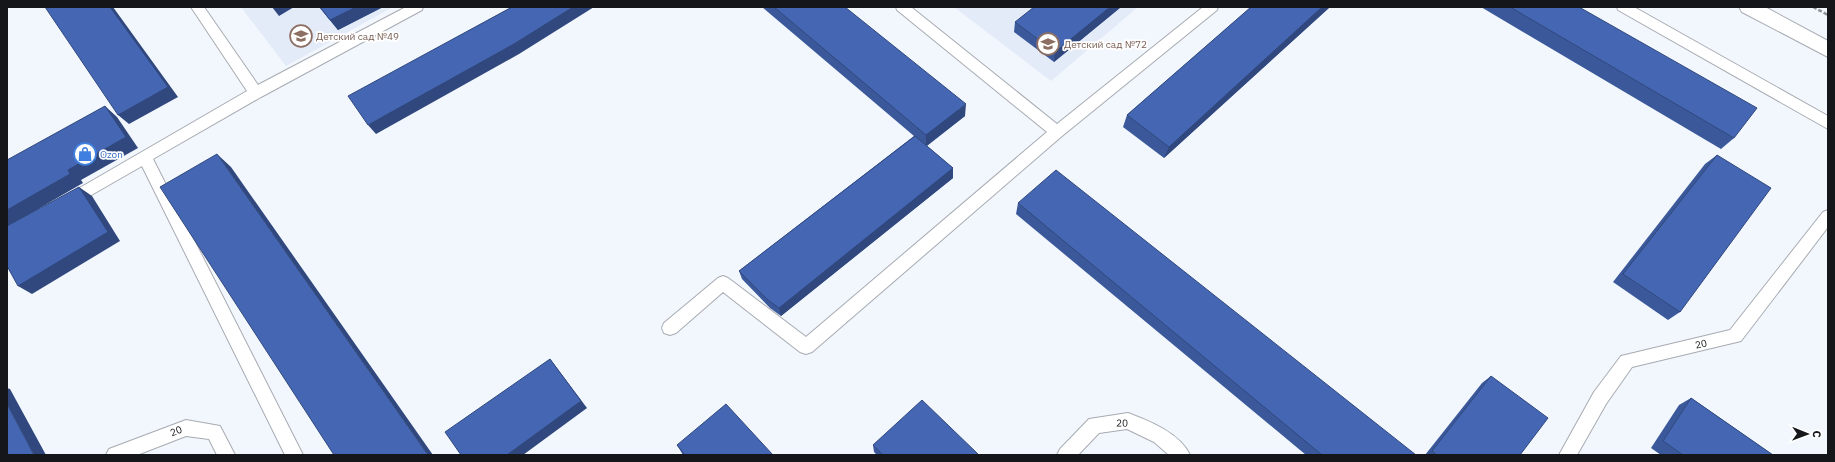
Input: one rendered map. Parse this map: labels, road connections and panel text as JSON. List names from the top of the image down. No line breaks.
{"streets":{"lane":["20"]},"places":{"school or university":["Детский сад №49","Детский сад №72"],"shop":["Ozon"]},"north":"right"}
